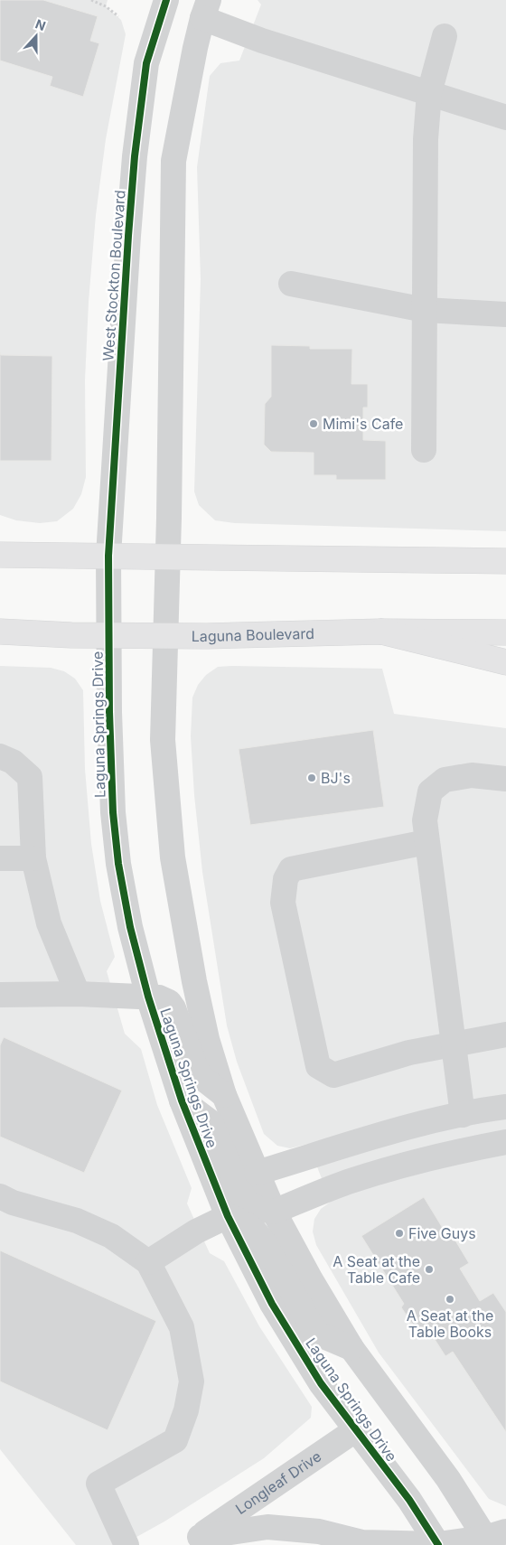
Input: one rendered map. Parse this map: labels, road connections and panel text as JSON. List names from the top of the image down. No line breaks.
{"streets":{"main road":["Laguna Boulevard"],"street":["West Stockton Boulevard","Laguna Springs Drive","Longleaf Drive"]},"crossings":[["West Stockton Boulevard","Laguna Springs Drive"],["Laguna Boulevard","Laguna Springs Drive"],["Laguna Springs Drive","Longleaf Drive"]],"places":["Mimi's Cafe","BJ's","Five Guys","A Seat at the Table Cafe","A Seat at the Table Books"],"north":"top"}
